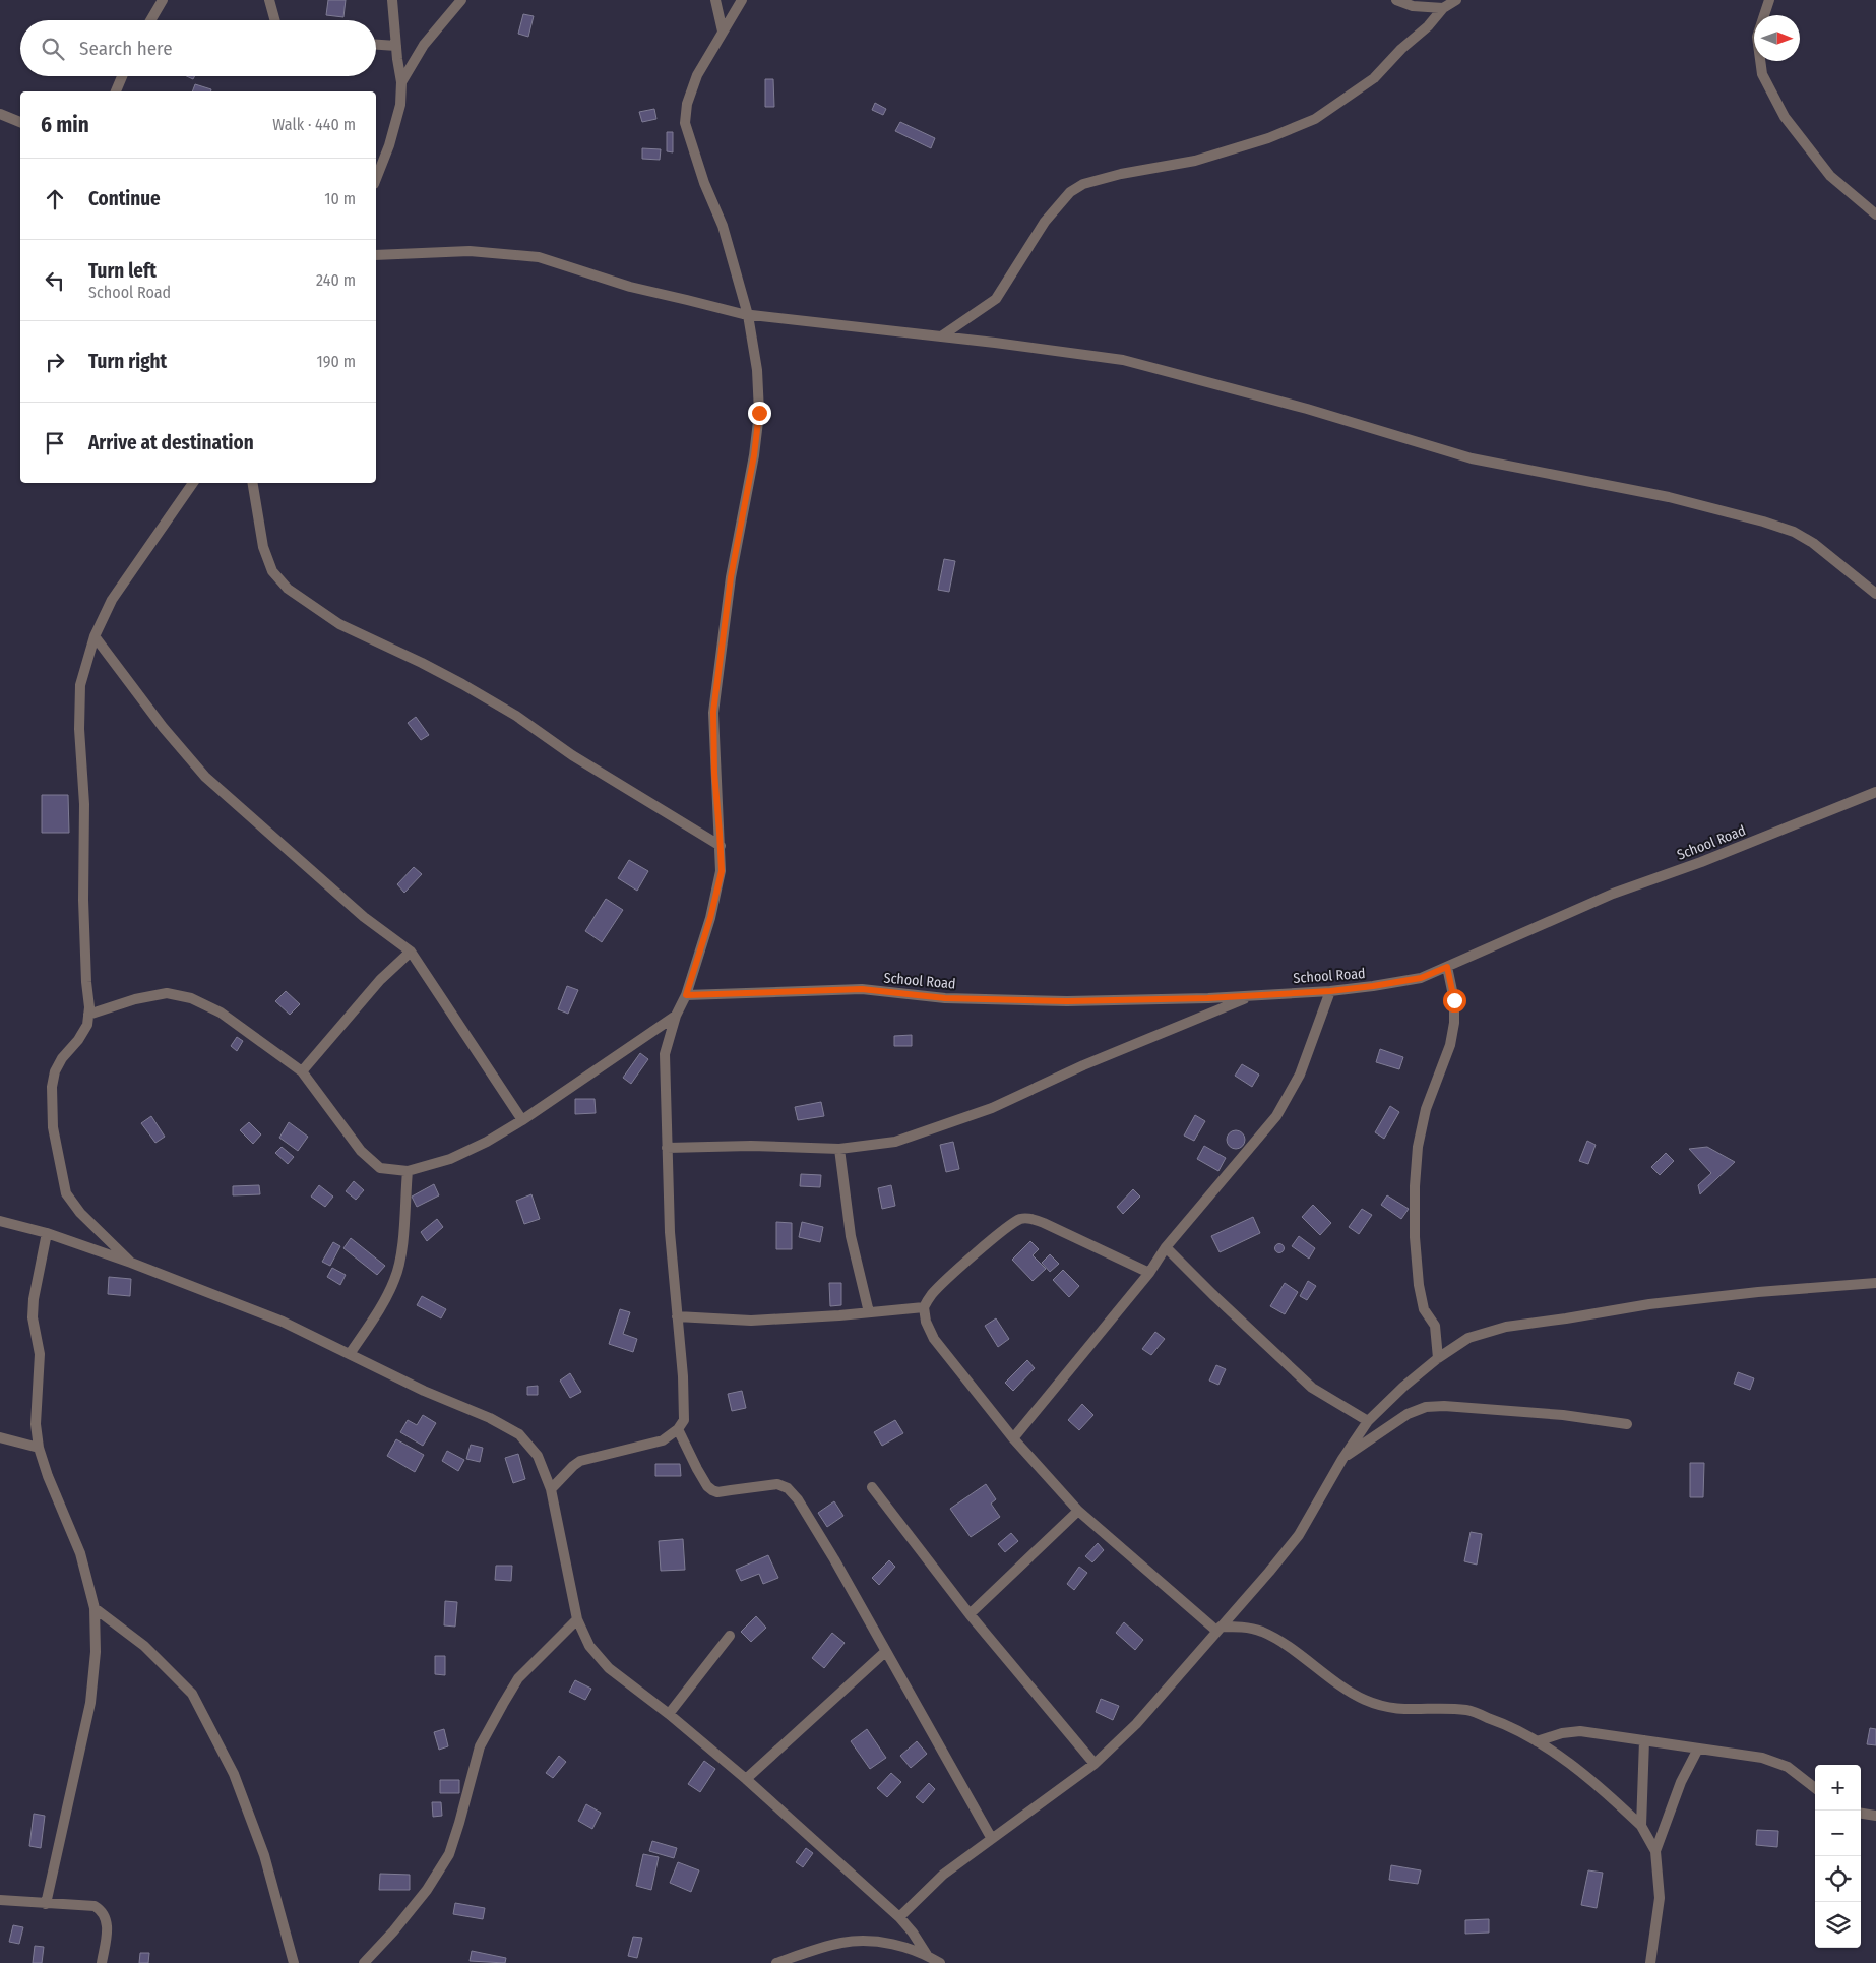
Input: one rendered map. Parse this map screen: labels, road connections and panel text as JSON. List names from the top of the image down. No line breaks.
{"streets":{"street":["School Road"]},"north":"right","page":{"search":"Search here","heading":["6 min","Walk · 440 m"],"list":[["Continue","10 m"],["Turn left","School Road","240 m"],["Turn right","190 m"],"Arrive at destination"],"map_buttons":["+","−"]}}
